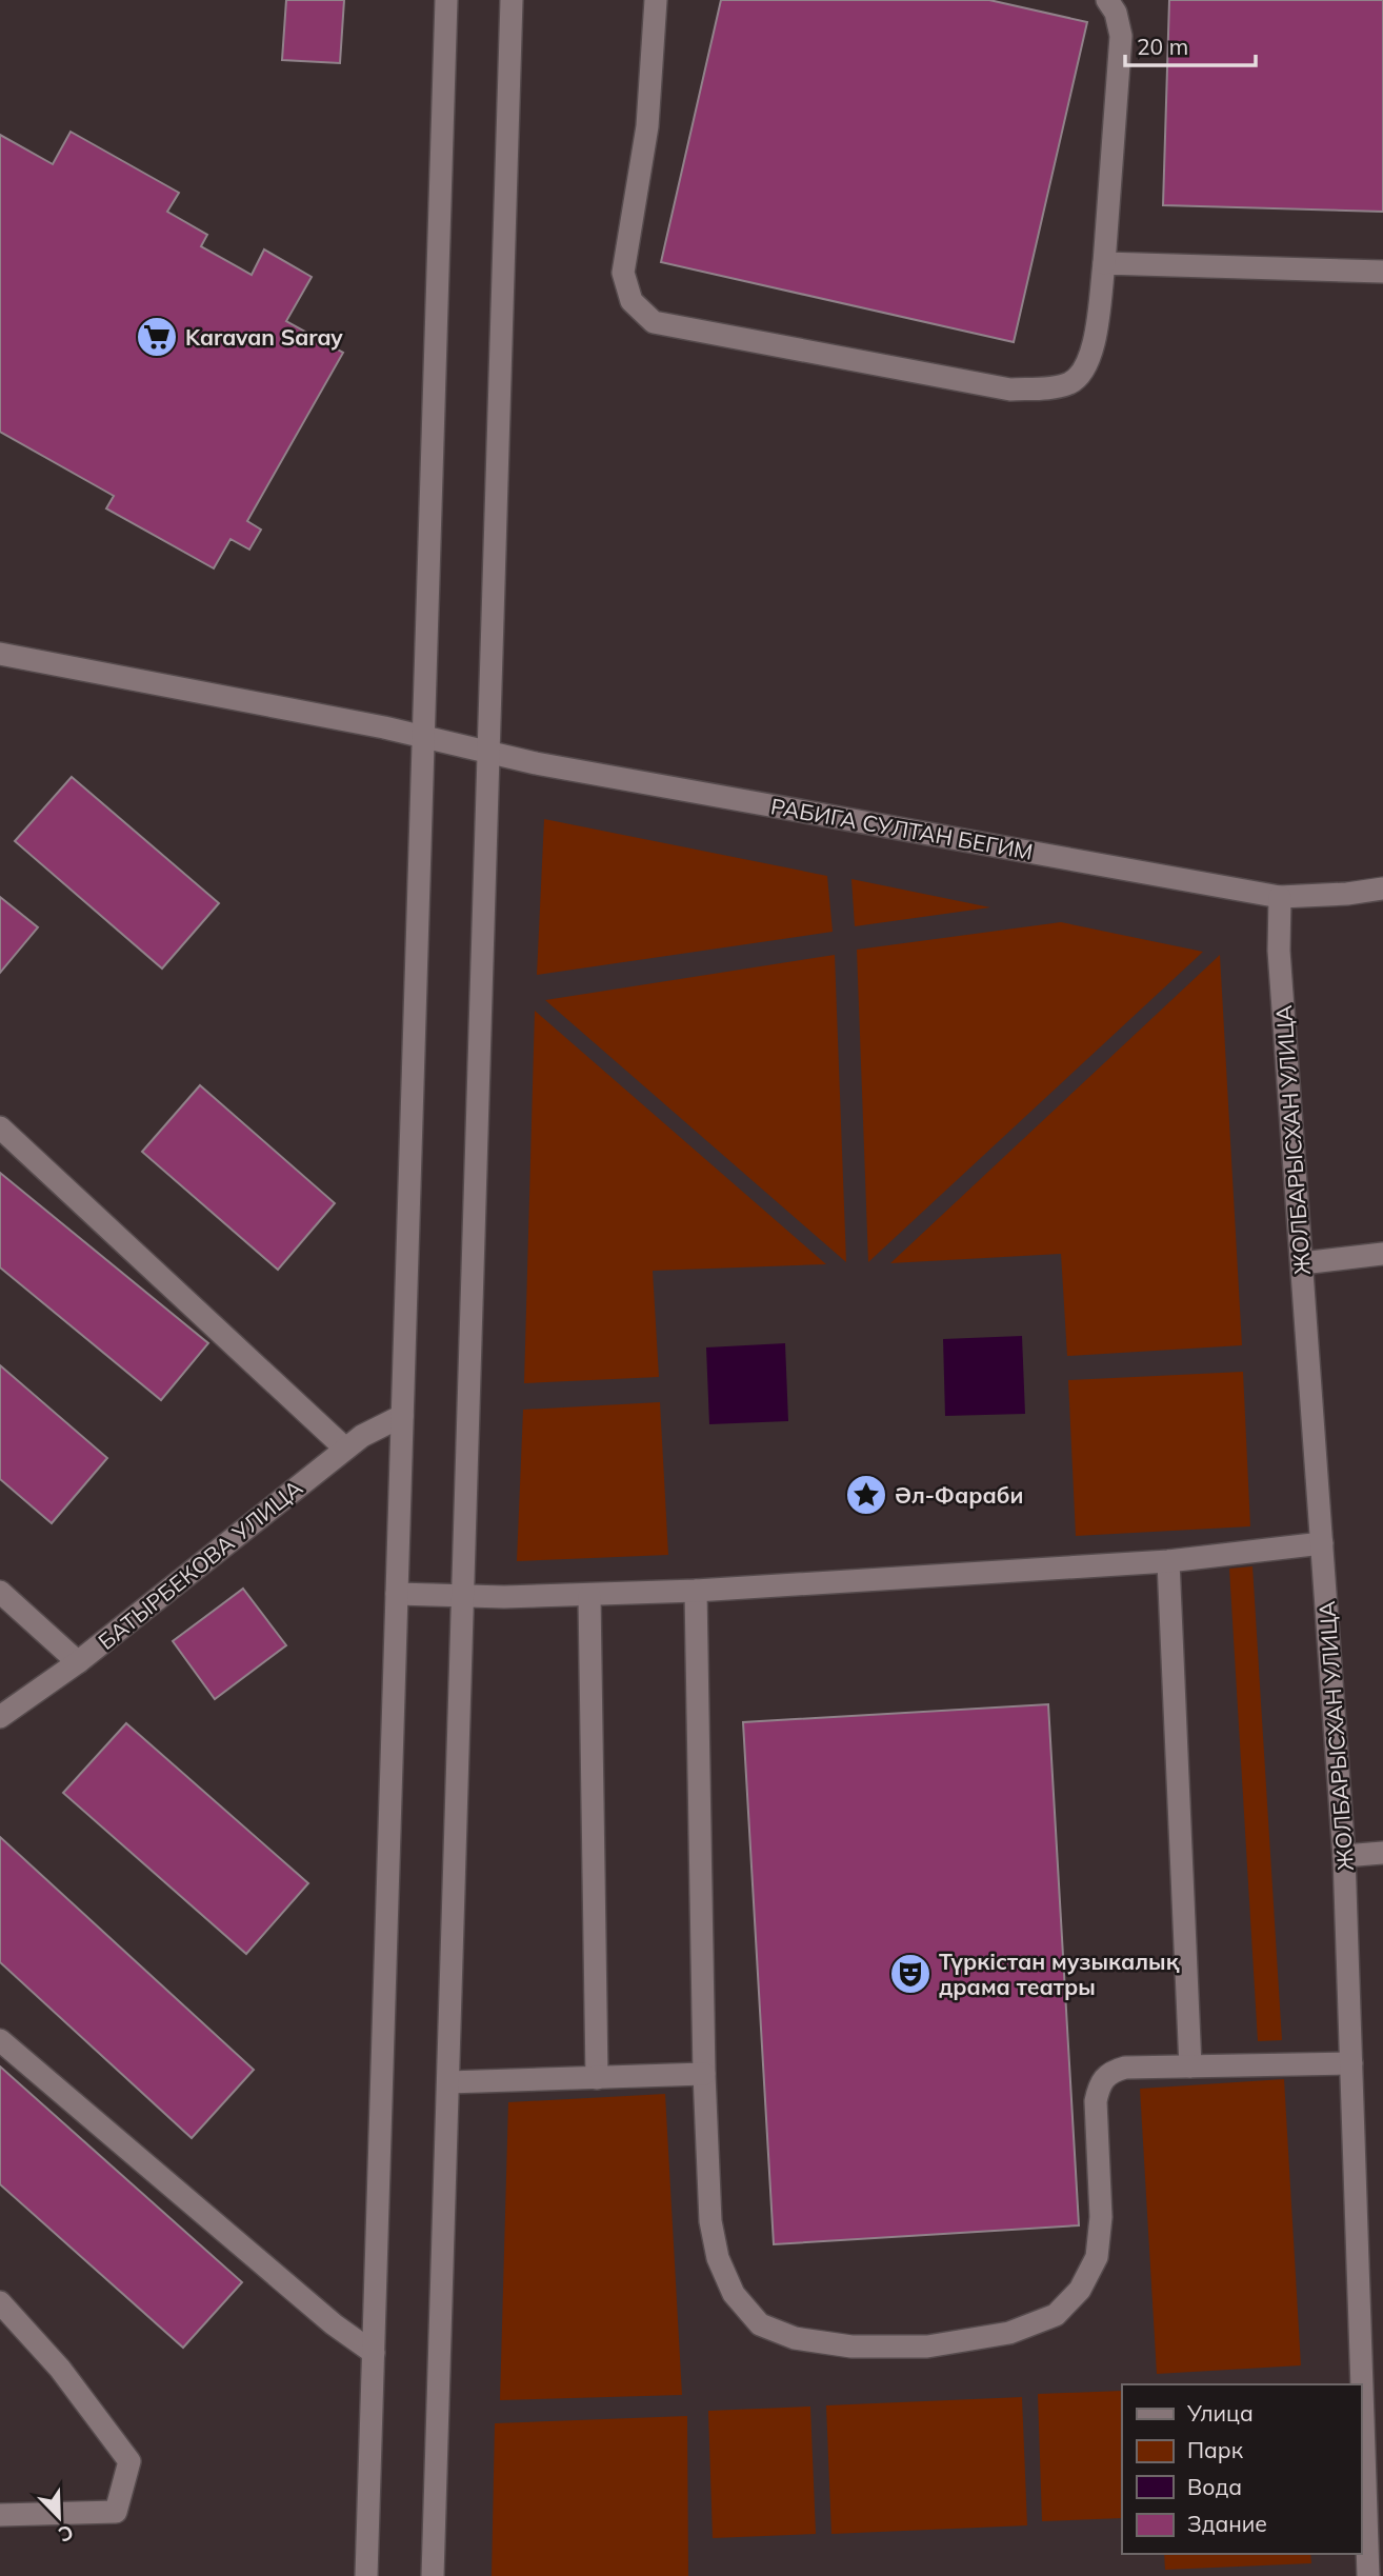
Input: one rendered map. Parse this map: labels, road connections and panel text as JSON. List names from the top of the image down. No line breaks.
{"streets":{"street":["РАБИГА СУЛТАН БЕГИМ","ЖОЛБАРЫСХАН УЛИЦА","БАТЫРБЕКОВА УЛИЦА"]},"crossings":[["РАБИГА СУЛТАН БЕГИМ","ЖОЛБАРЫСХАН УЛИЦА"]],"places":{"supermarket":["Karavan Saray"],"place":["Әл-Фараби"],"theatre":["Түркістан музыкалық драма театры"]},"legend":["Улица","Парк","Вода","Здание"],"scale_bar":"20 m","north":"bottom right"}
